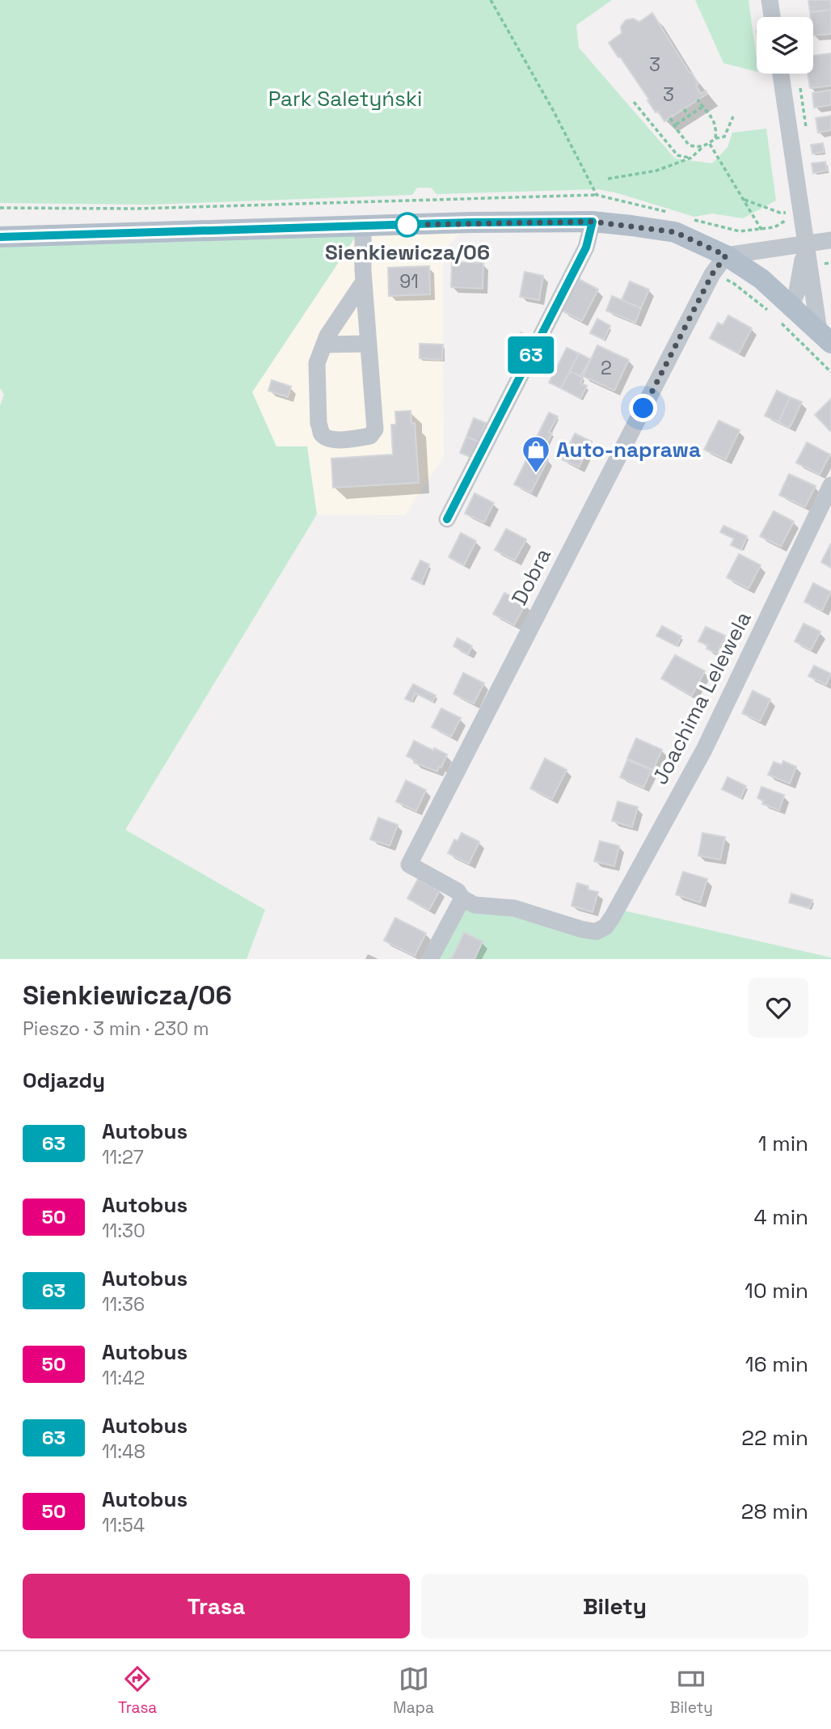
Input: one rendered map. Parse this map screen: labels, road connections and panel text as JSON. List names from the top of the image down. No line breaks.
{"streets":{"street":["Dobra","Joachima Lelewela"]},"crossings":[["Dobra","Joachima Lelewela"]],"parks":["Park Saletyński"],"places":{"other":["Sienkiewicza/06"],"shop":["Auto-naprawa"]},"lines":["bus line 63"],"house_numbers":["3","3","91","2"],"page":{"on_map":"63","heading":[["Sienkiewicza/06","Pieszo · 3 min · 230 m"],"Odjazdy"],"list":[{"mark":"63","name":"Autobus","note":"11:27","value":"1 min"},{"mark":"50","name":"Autobus","note":"11:30","value":"4 min"},{"mark":"63","name":"Autobus","note":"11:36","value":"10 min"},{"mark":"50","name":"Autobus","note":"11:42","value":"16 min"},{"mark":"63","name":"Autobus","note":"11:48","value":"22 min"},{"mark":"50","name":"Autobus","note":"11:54","value":"28 min"}],"buttons":["Trasa","Bilety"],"tabs":["Trasa","Mapa","Bilety"]}}
